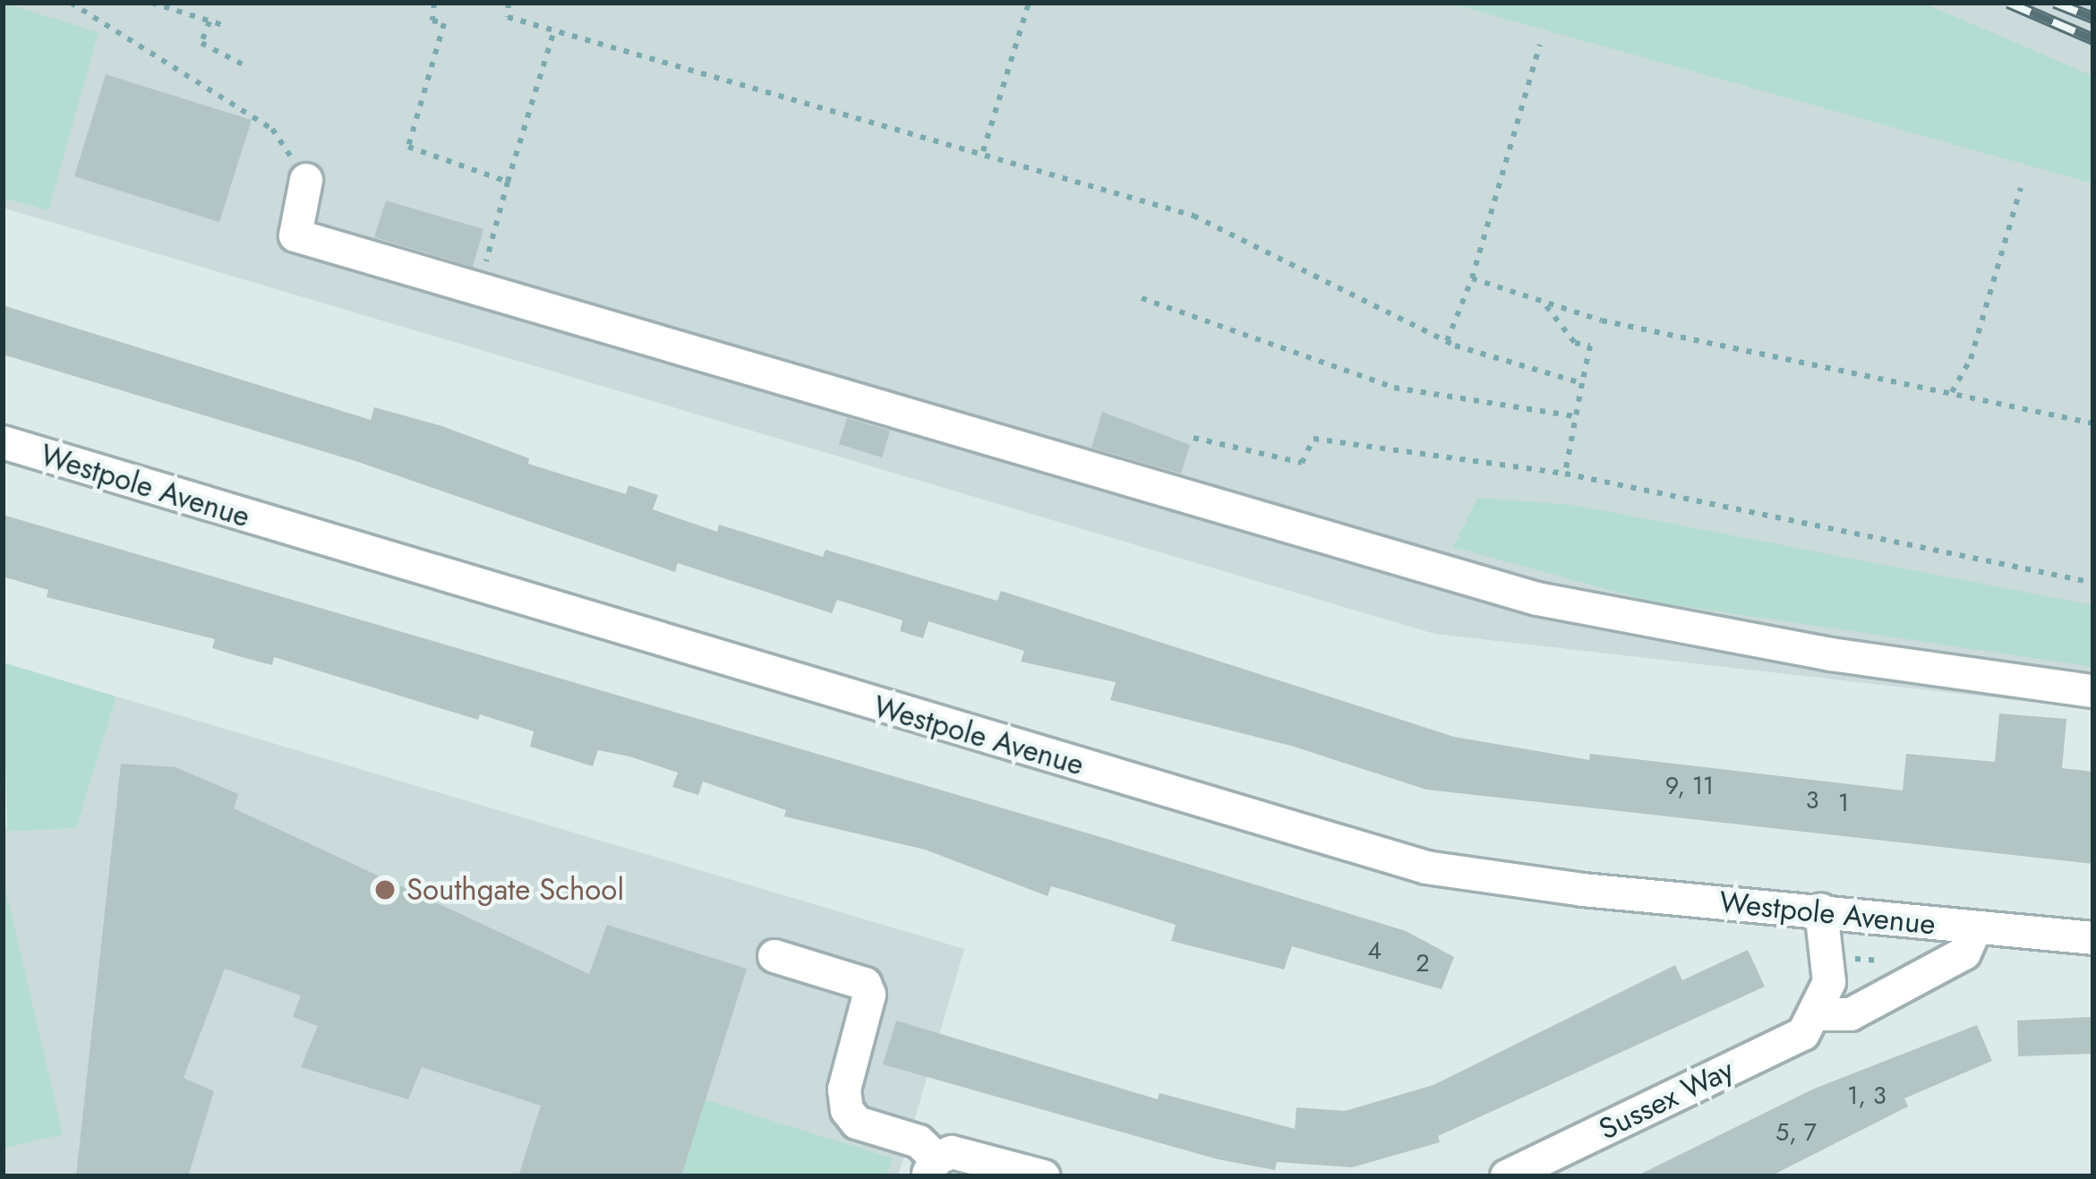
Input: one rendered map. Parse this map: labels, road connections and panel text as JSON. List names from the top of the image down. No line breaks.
{"streets":{"street":["Westpole Avenue","Sussex Way"]},"crossings":[["Westpole Avenue","Sussex Way"]],"places":["Southgate School"],"house_numbers":["9, 11","3","1","4","2","1, 3","5, 7"]}
